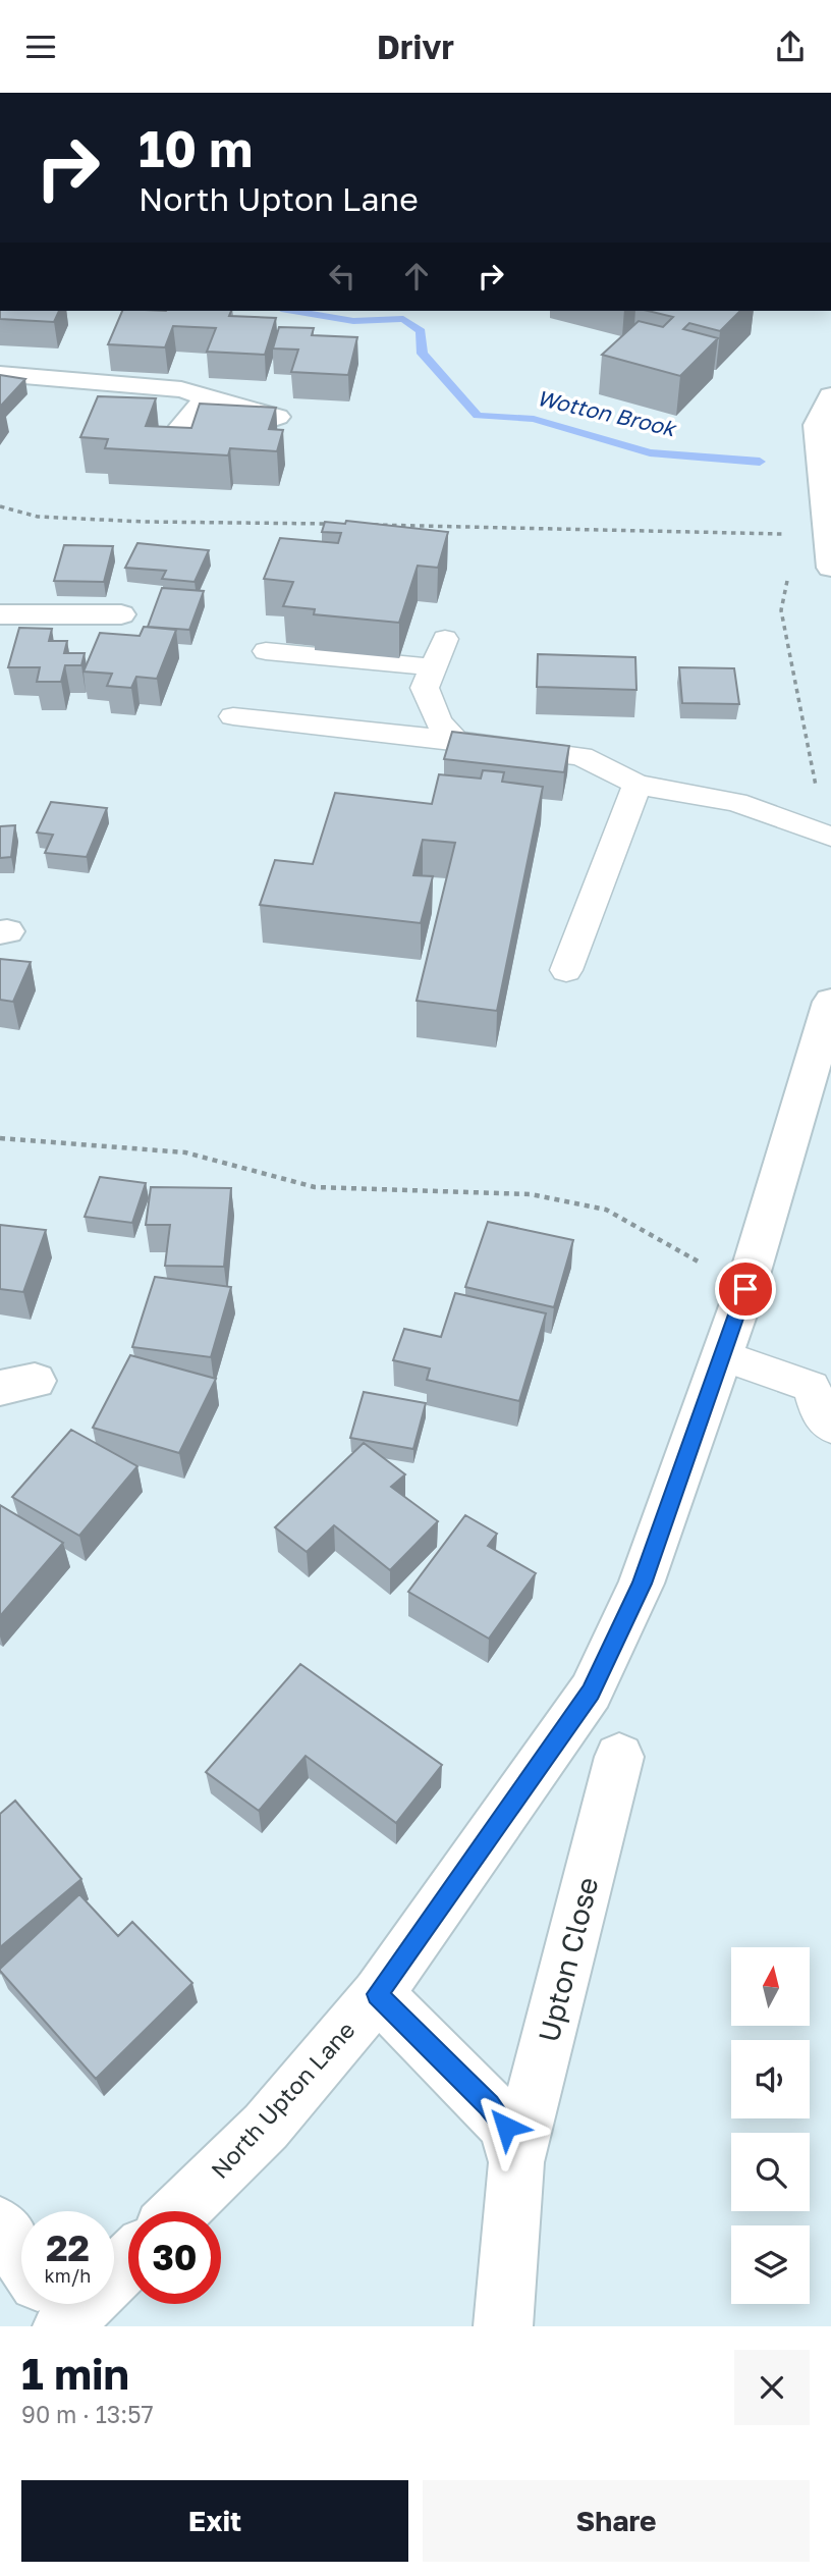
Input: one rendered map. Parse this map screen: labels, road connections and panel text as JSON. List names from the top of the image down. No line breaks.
{"streets":{"street":["Upton Close","North Upton Lane"]},"crossings":[["Upton Close","North Upton Lane"]],"water":["Wotton Brook"],"north":"top","page":{"header":"Drivr","turn":["10 m","North Upton Lane"],"speed":"22 km/h","limit":"30","heading":["1 min","90 m · 13:57"],"buttons":["Exit","Share"]}}
